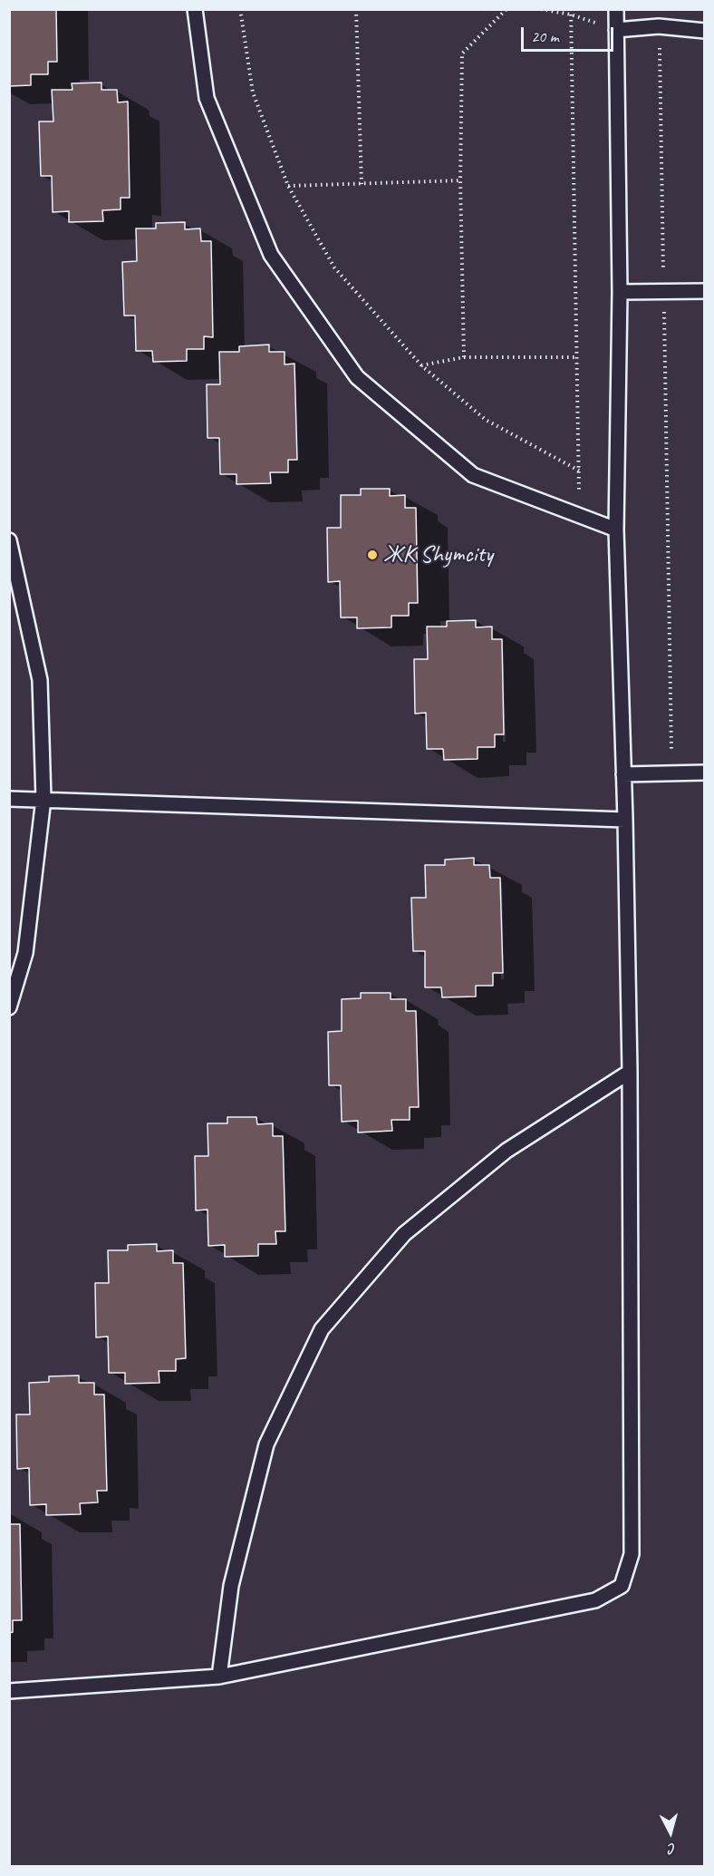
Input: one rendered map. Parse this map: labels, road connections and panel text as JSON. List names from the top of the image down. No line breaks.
{"places":["ЖК Shymcity"],"scale_bar":"20 m","north":"bottom"}
